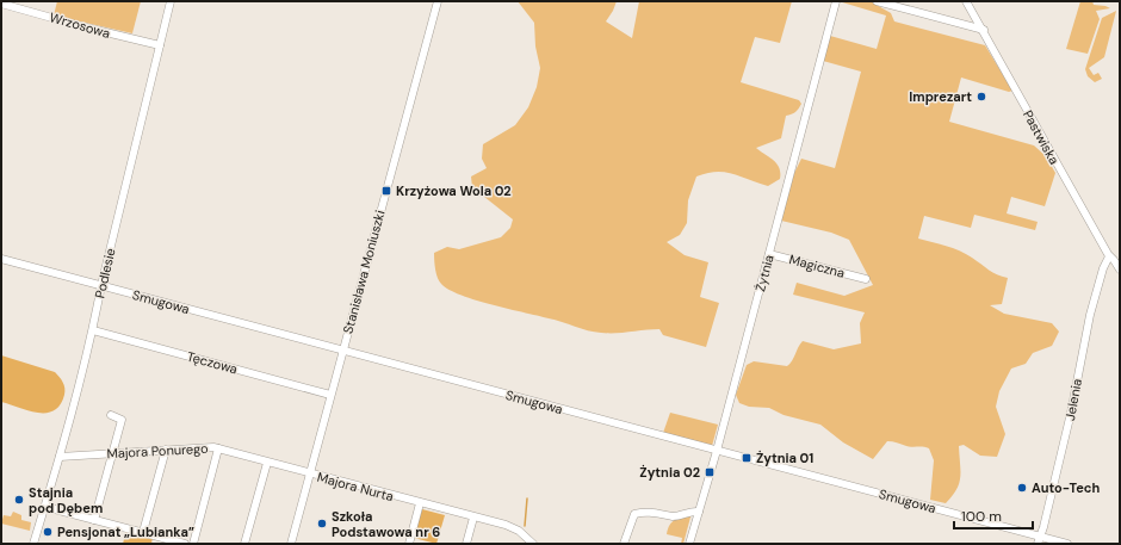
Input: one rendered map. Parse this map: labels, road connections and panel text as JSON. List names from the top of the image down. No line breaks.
{"streets":{"street":["Wrzosowa","Pastwiska","Magiczna","Stanisława Moniuszki","Podlesie","Żytnia","Smugowa","Tęczowa","Jelenia","Majora Ponurego","Majora Nurta"]},"crossings":[["Wrzosowa","Podlesie"],["Pastwiska","Jelenia"],["Magiczna","Żytnia"],["Stanisława Moniuszki","Smugowa"],["Stanisława Moniuszki","Tęczowa"],["Stanisława Moniuszki","Majora Ponurego"],["Stanisława Moniuszki","Majora Nurta"],["Podlesie","Smugowa"],["Podlesie","Tęczowa"],["Podlesie","Majora Ponurego"],["Żytnia","Smugowa"],["Smugowa","Jelenia"],["Majora Ponurego","Majora Nurta"]],"places":{"other":["Imprezart","Auto-Tech","Stajnia pod Dębem","Szkoła Podstawowa nr 6","Pensjonat „Lubianka”"],"transit":["Krzyżowa Wola 02","Żytnia 01","Żytnia 02"]},"scale_bar":"100 m"}
